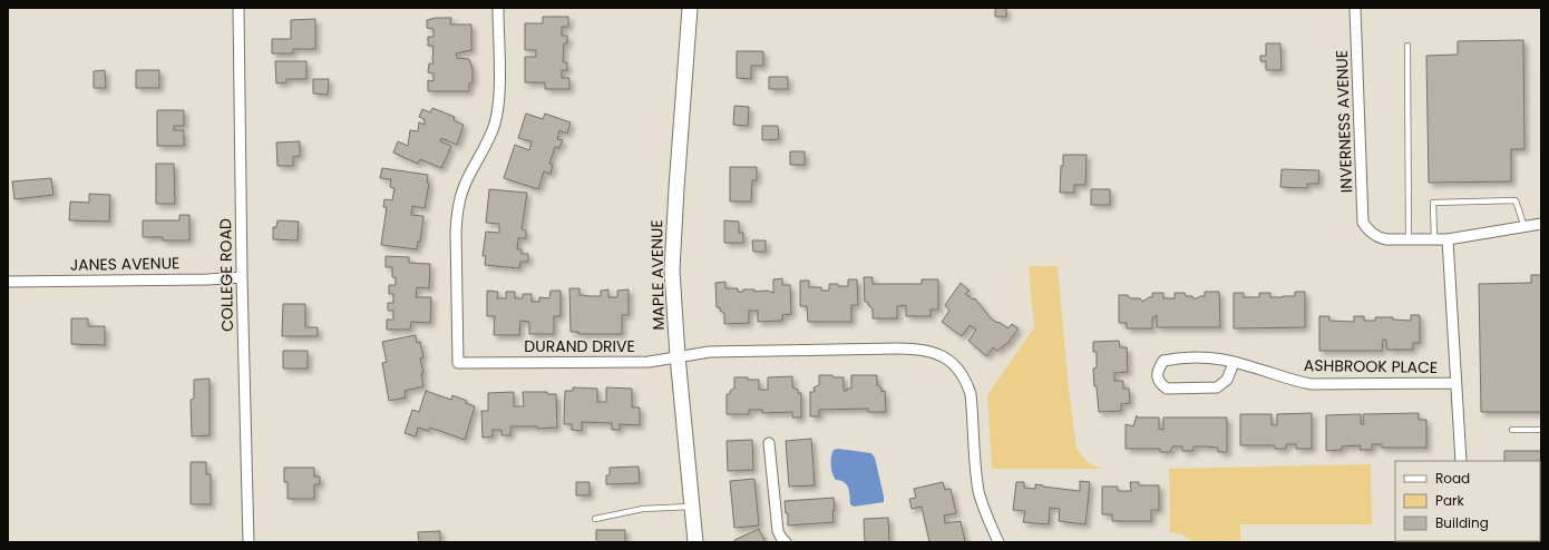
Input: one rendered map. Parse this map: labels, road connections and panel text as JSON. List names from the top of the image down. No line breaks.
{"streets":{"main road":["MAPLE AVENUE"],"street":["INVERNESS AVENUE","JANES AVENUE","COLLEGE ROAD","DURAND DRIVE","ASHBROOK PLACE"]},"crossings":[["JANES AVENUE","COLLEGE ROAD"],["MAPLE AVENUE","DURAND DRIVE"]],"legend":["Road","Park","Building"]}
